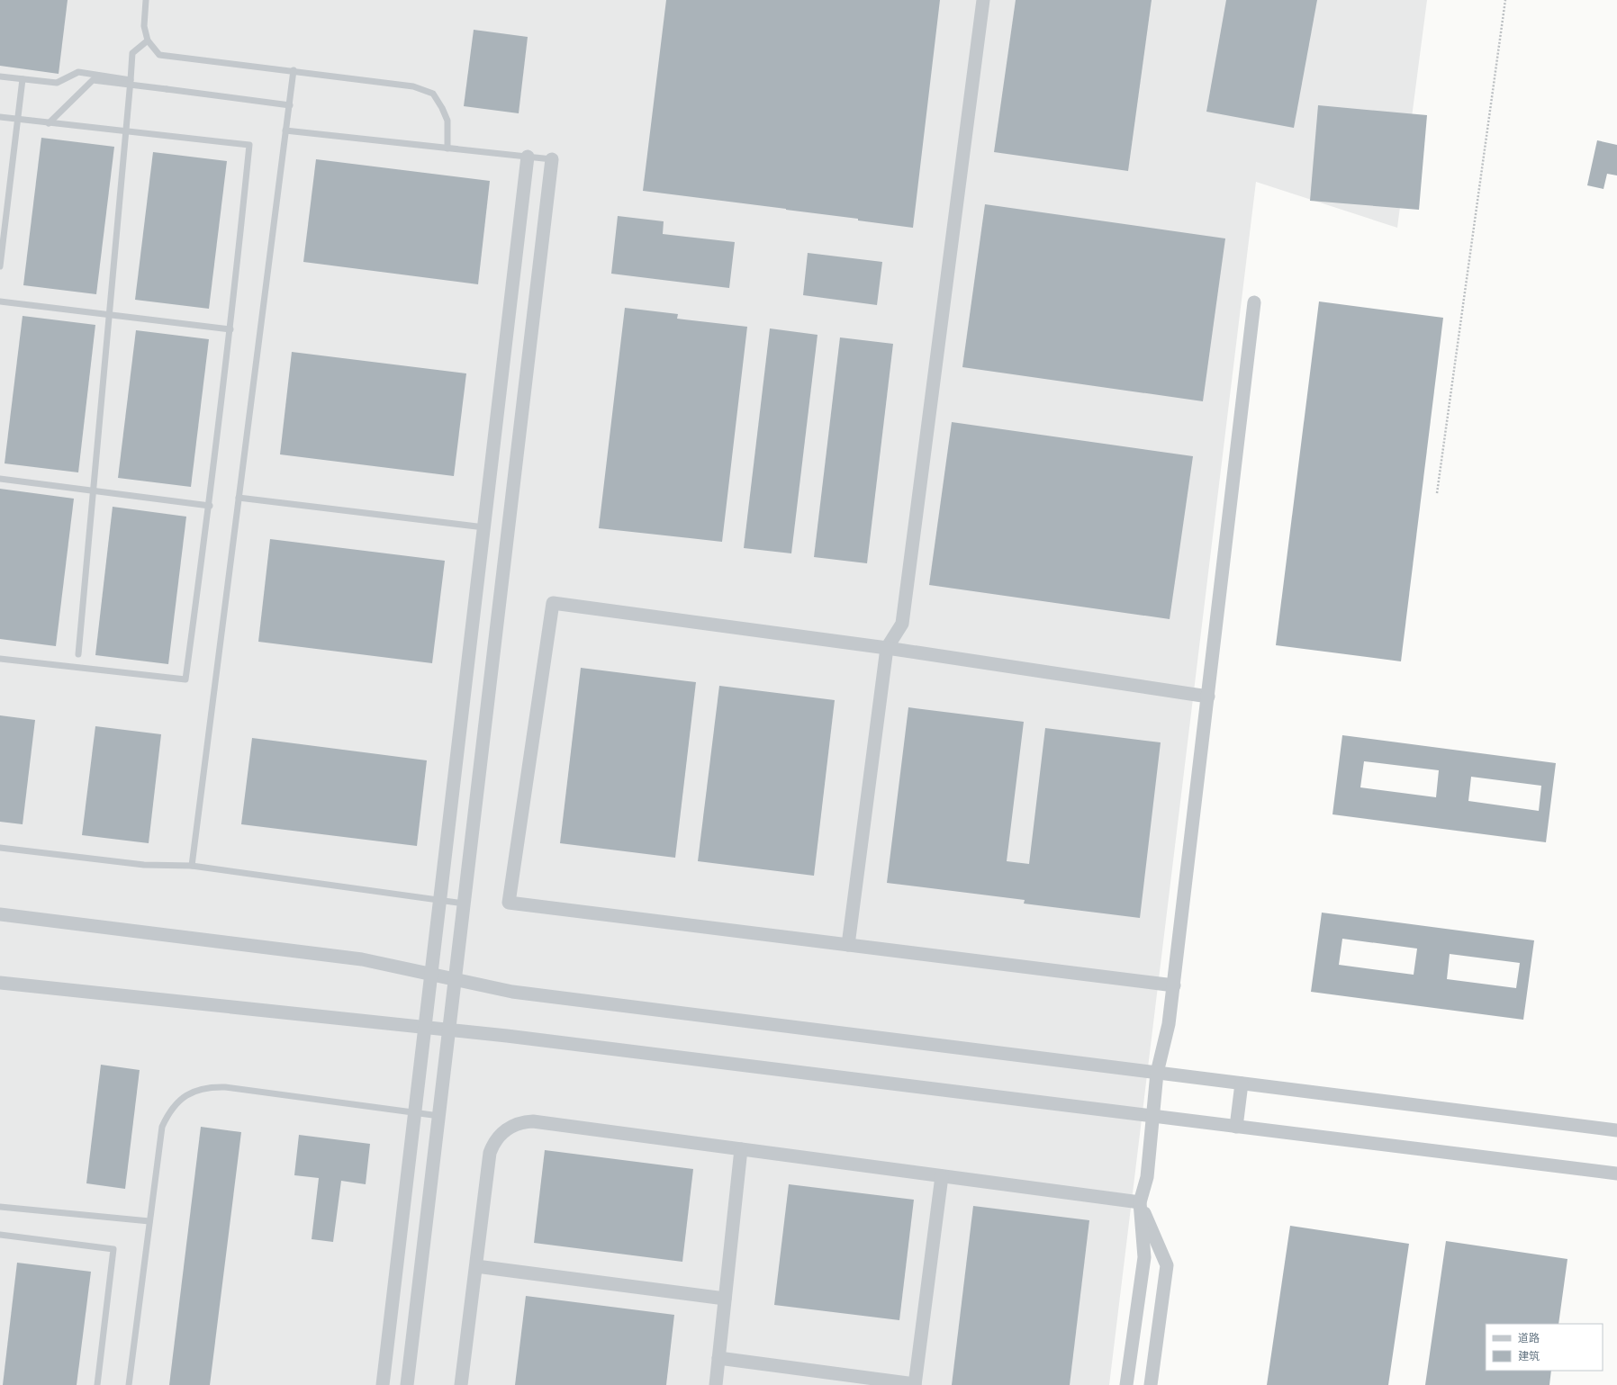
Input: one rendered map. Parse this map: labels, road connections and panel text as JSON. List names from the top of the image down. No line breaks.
{"legend":["道路","建筑"]}
